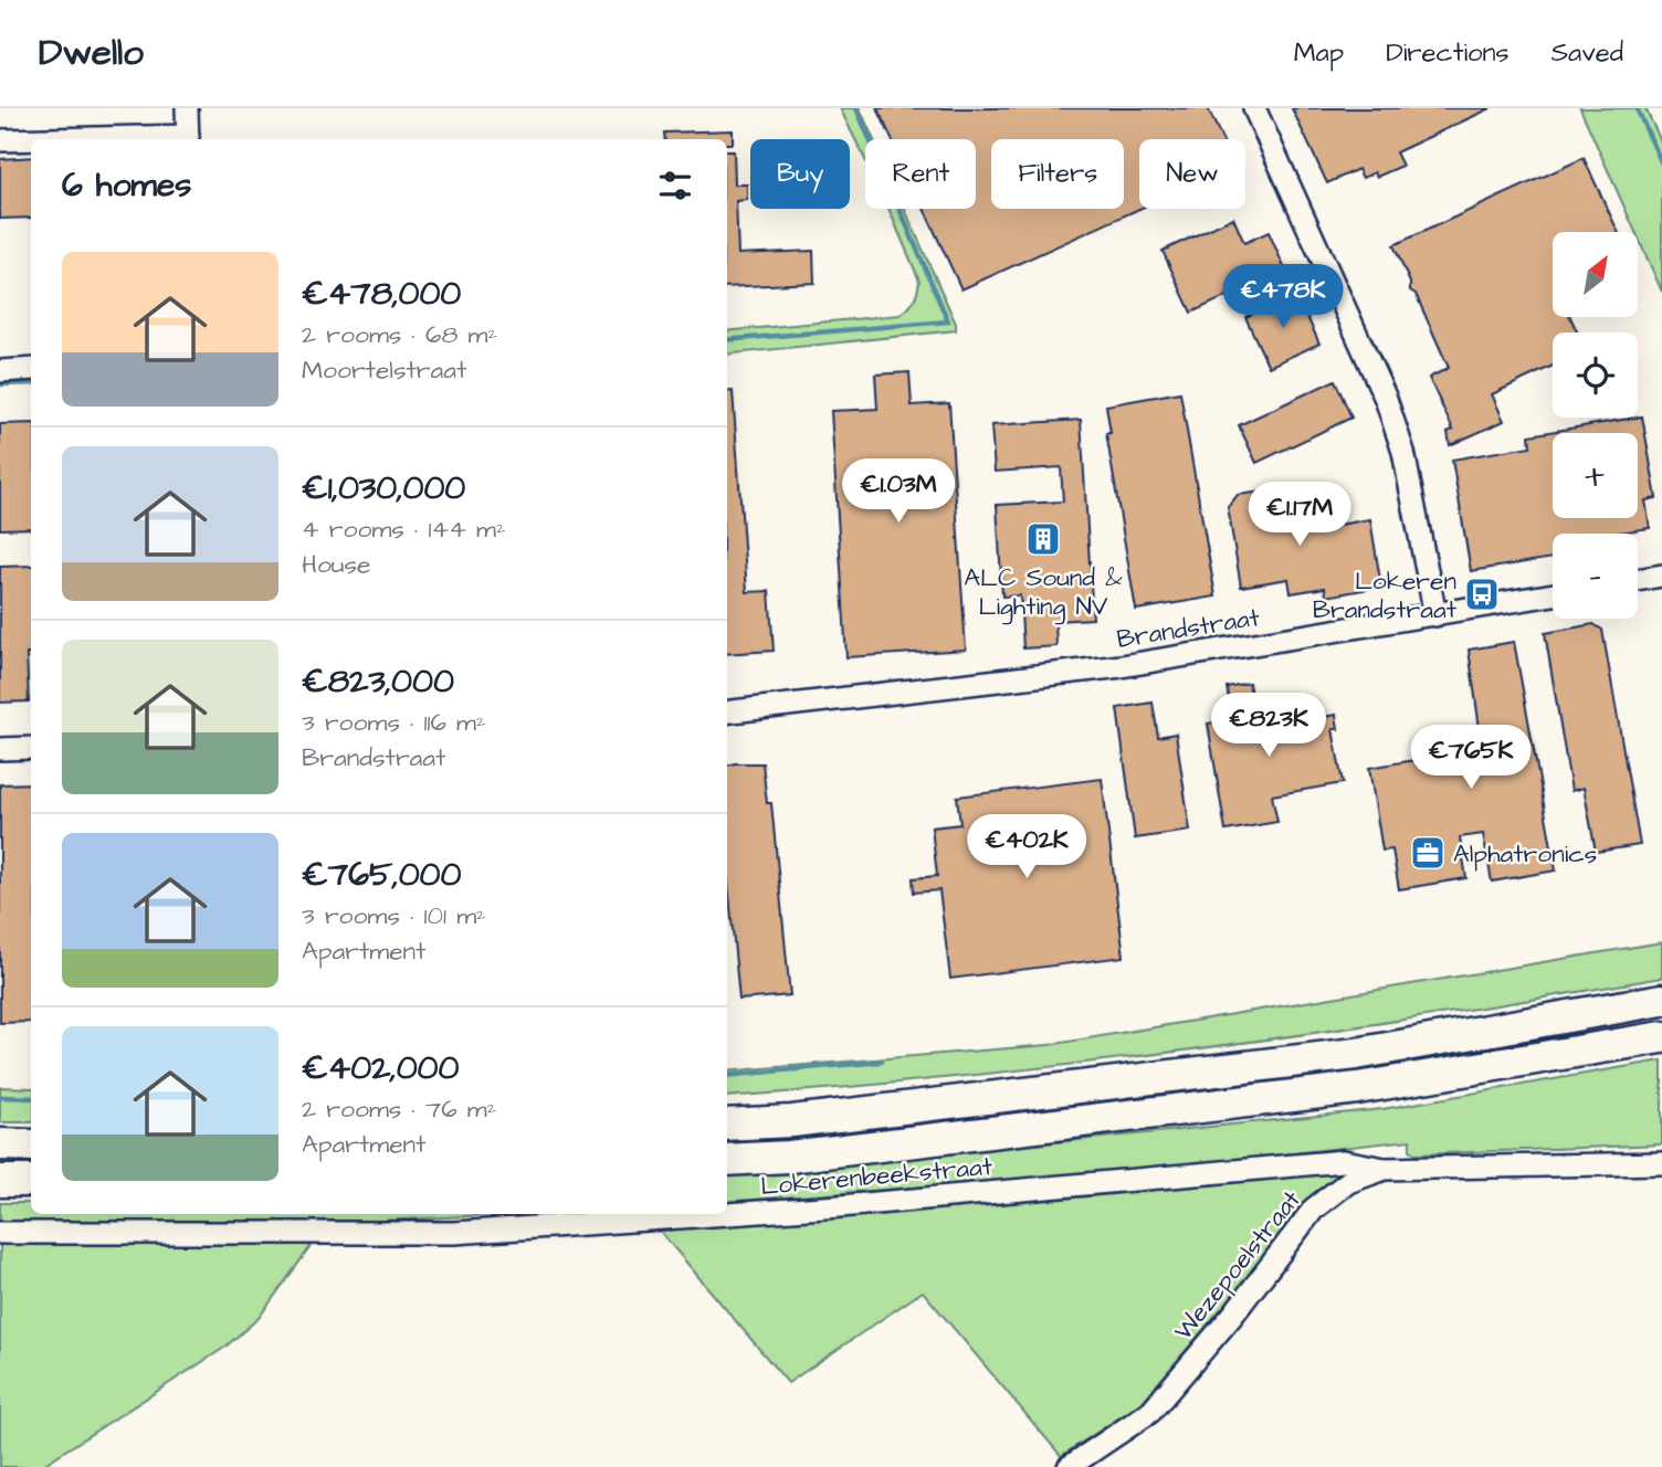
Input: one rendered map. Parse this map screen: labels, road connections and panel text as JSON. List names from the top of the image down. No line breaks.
{"streets":{"street":["Brandstraat","Lokerenbeekstraat","Wezepoelstraat"]},"crossings":[["Lokerenbeekstraat","Wezepoelstraat"]],"places":{"building":["ALC Sound & Lighting NV"],"bus stop":["Lokeren Brandstraat"],"office":["Alphatronics"]},"north":"top right","page":{"header":"Dwello","nav":["Map","Directions","Saved"],"chip":["Buy","Rent","Filters","New"],"heading":"6 homes","map_buttons":["+","−"],"list":[{"name":"€478,000","note":"2 rooms · 68 m² · Moortelstraat"},{"name":"€1,030,000","note":"4 rooms · 144 m² · House"},{"name":"€823,000","note":"3 rooms · 116 m² · Brandstraat"},{"name":"€765,000","note":"3 rooms · 101 m² · Apartment"},{"name":"€402,000","note":"2 rooms · 76 m² · Apartment"}],"price":["€478K","€1.03M","€1.17M","€823K","€765K","€402K"]}}
